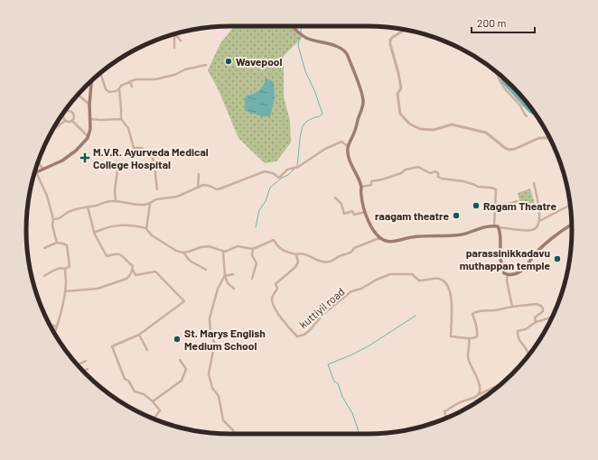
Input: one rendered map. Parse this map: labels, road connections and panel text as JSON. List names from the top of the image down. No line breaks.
{"streets":{"street":["kuttiyil road"]},"places":{"other":["Wavepool","Ragam Theatre","raagam theatre","parassinikkadavu muthappan temple","St. Marys English Medium School"],"health":["M.V.R. Ayurveda Medical College Hospital"]},"scale_bar":"200 m"}
